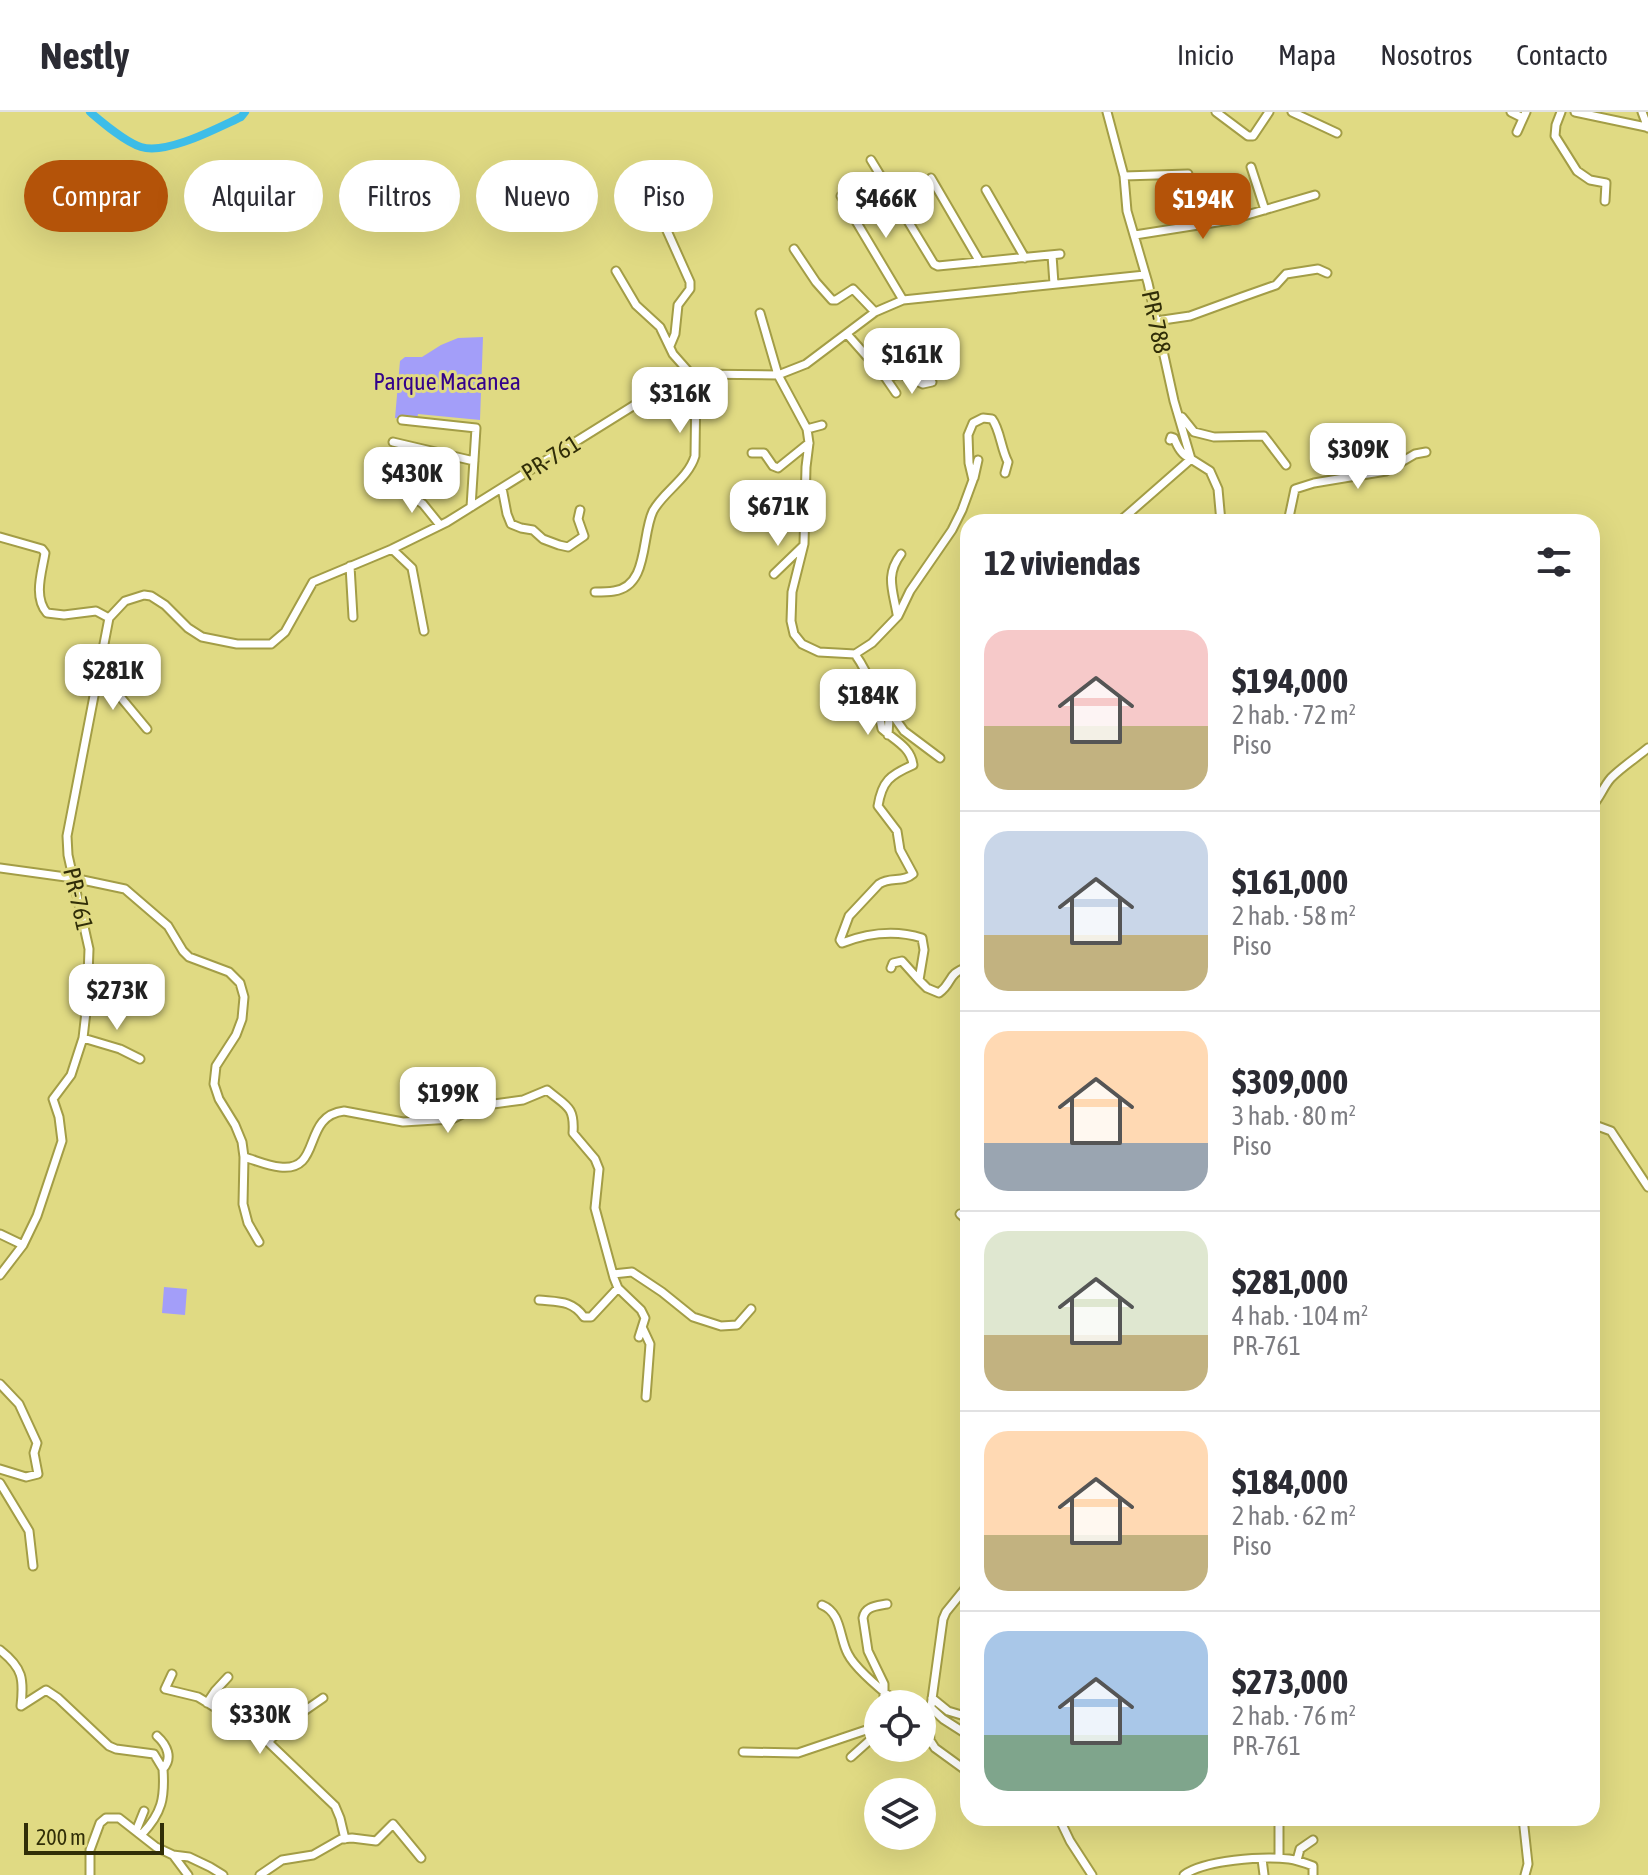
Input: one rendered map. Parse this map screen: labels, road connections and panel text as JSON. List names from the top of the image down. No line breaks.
{"streets":{"street":["PR-788","PR-761"]},"crossings":[["PR-788","PR-761"]],"parks":["Parque Macanea"],"scale_bar":"200 m","page":{"header":"Nestly","nav":["Inicio","Mapa","Nosotros","Contacto"],"chip":["Comprar","Alquilar","Filtros","Nuevo","Piso"],"price":["$466K","$194K","$161K","$316K","$309K","$430K","$671K","$281K","$184K","$273K","$199K","$330K"],"heading":"12 viviendas","list":[{"name":"$194,000","note":"2 hab. · 72 m² · Piso"},{"name":"$161,000","note":"2 hab. · 58 m² · Piso"},{"name":"$309,000","note":"3 hab. · 80 m² · Piso"},{"name":"$281,000","note":"4 hab. · 104 m² · PR-761"},{"name":"$184,000","note":"2 hab. · 62 m² · Piso"},{"name":"$273,000","note":"2 hab. · 76 m² · PR-761"}],"scale":"200 m"}}
